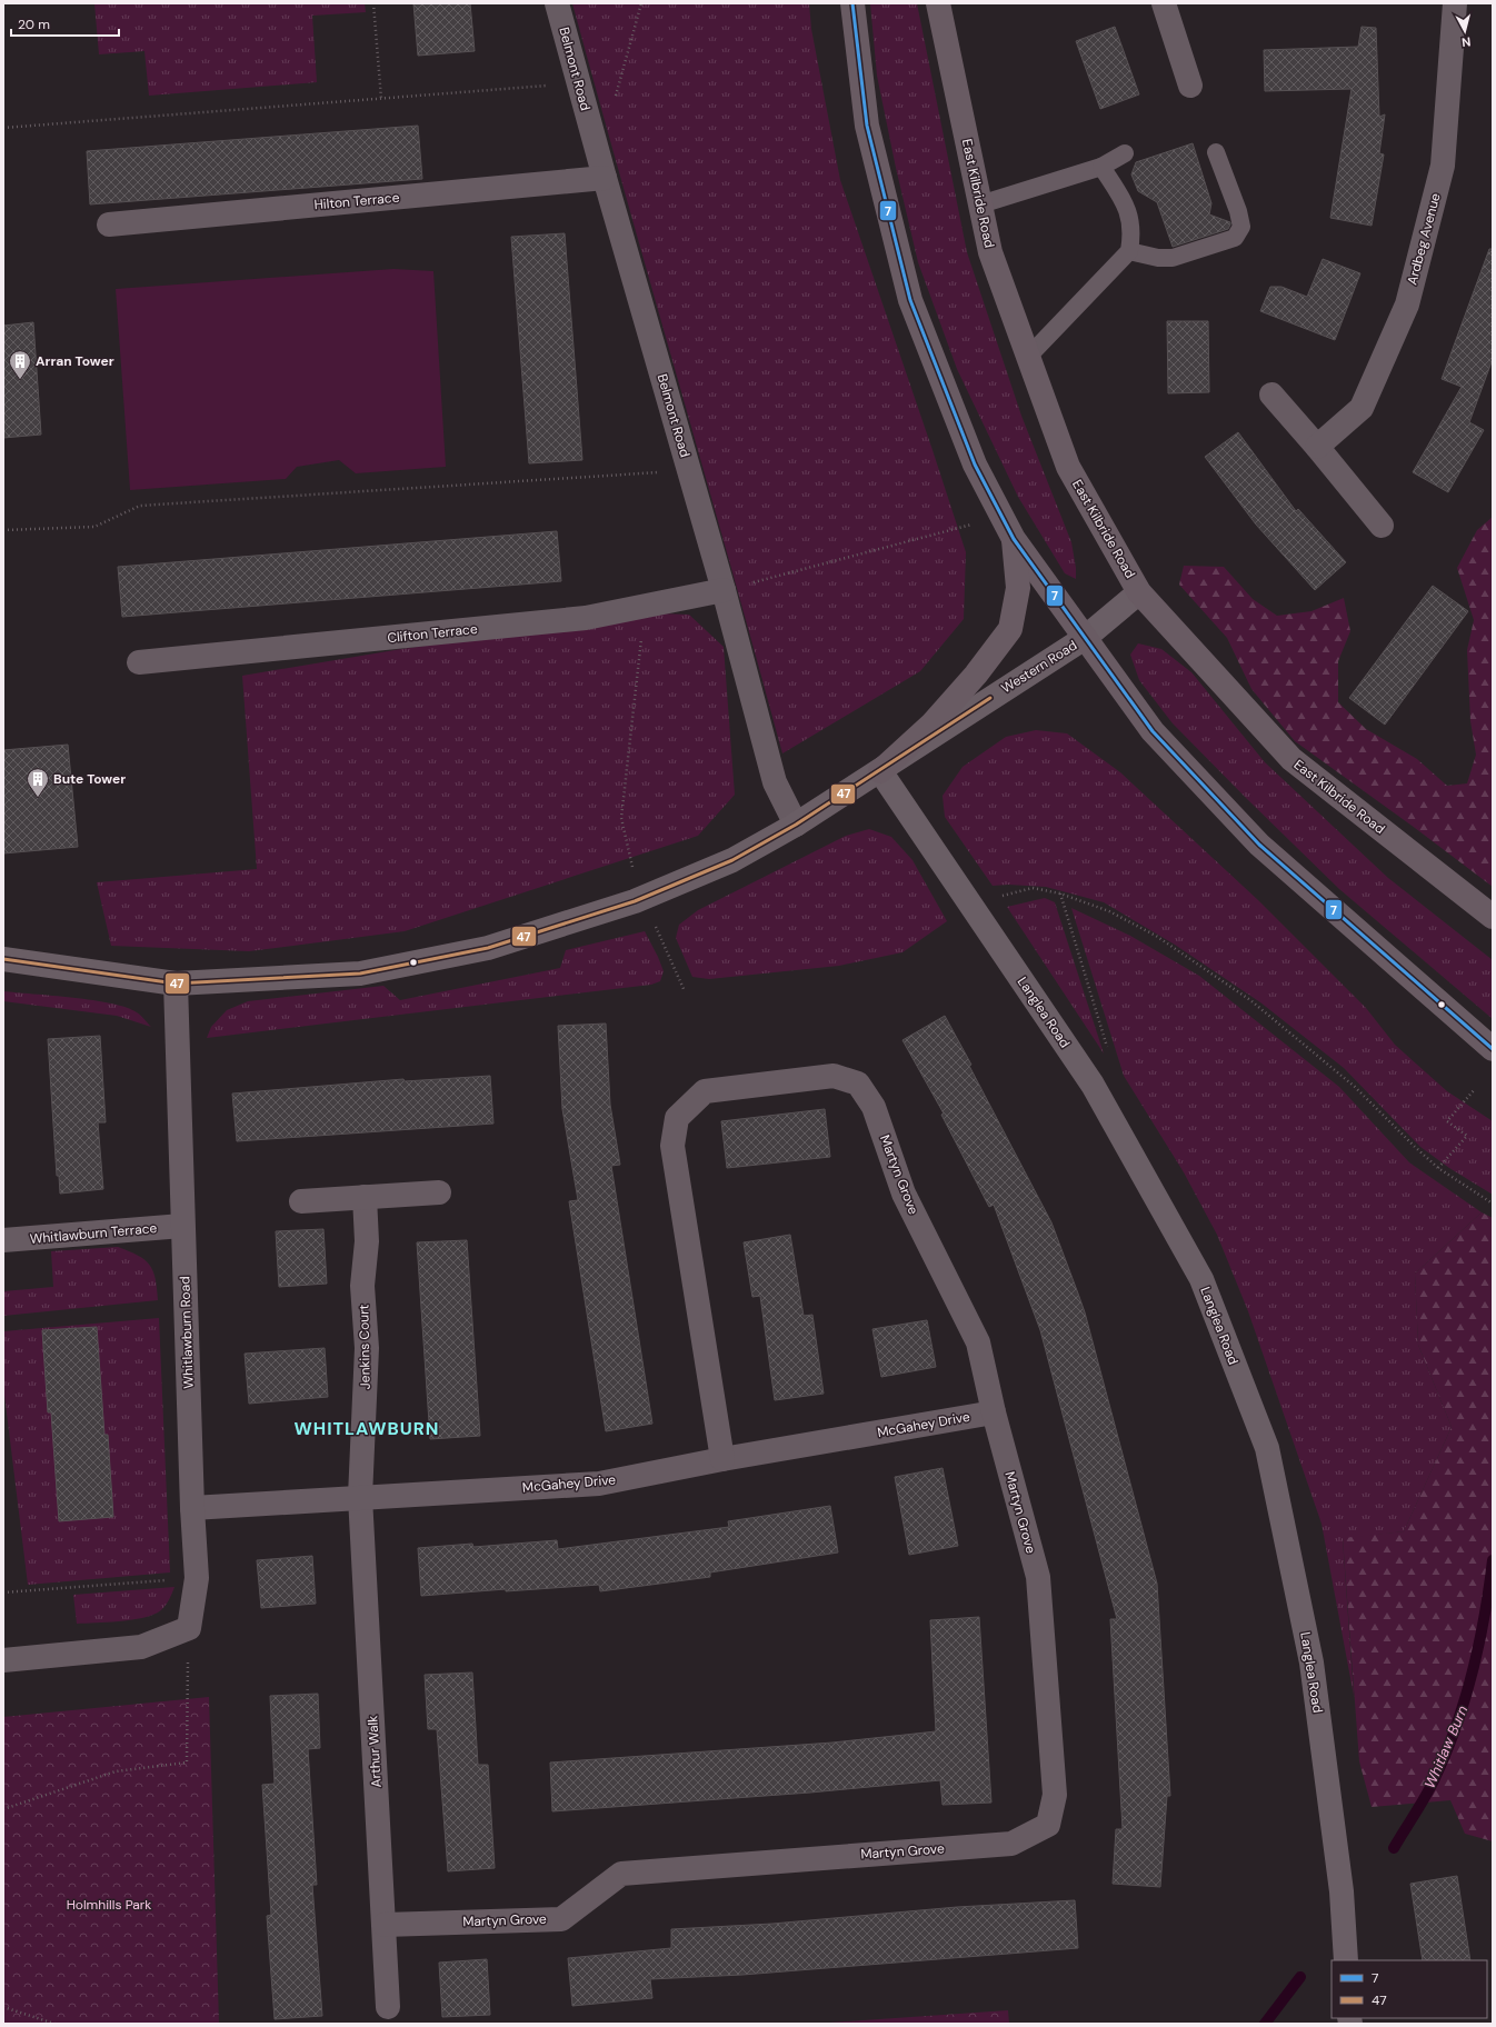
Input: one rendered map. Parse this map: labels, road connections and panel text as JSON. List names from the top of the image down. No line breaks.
{"streets":{"main road":["East Kilbride Road"],"street":["Belmont Road","Hilton Terrace","Ardbeg Avenue","Clifton Terrace","Western Road","Langlea Road","Martyn Grove","Whitlawburn Terrace","Whitlawburn Road","Jenkins Court","McGahey Drive","Arthur Walk"]},"crossings":[["Belmont Road","Hilton Terrace"],["Belmont Road","Clifton Terrace"],["Belmont Road","Western Road"],["East Kilbride Road","Western Road"],["Western Road","Langlea Road"],["Western Road","Whitlawburn Road"],["Martyn Grove","McGahey Drive"],["Martyn Grove","Arthur Walk"],["Whitlawburn Terrace","Whitlawburn Road"],["Whitlawburn Road","McGahey Drive"],["Jenkins Court","McGahey Drive"],["Jenkins Court","Arthur Walk"],["McGahey Drive","Arthur Walk"]],"districts":["WHITLAWBURN"],"water":["Whitlaw Burn"],"parks":["Holmhills Park"],"places":{"building":["Arran Tower","Bute Tower"]},"lines":["transit line 7","transit line 47"],"legend":["7","47"],"scale_bar":"20 m","north":"bottom"}
